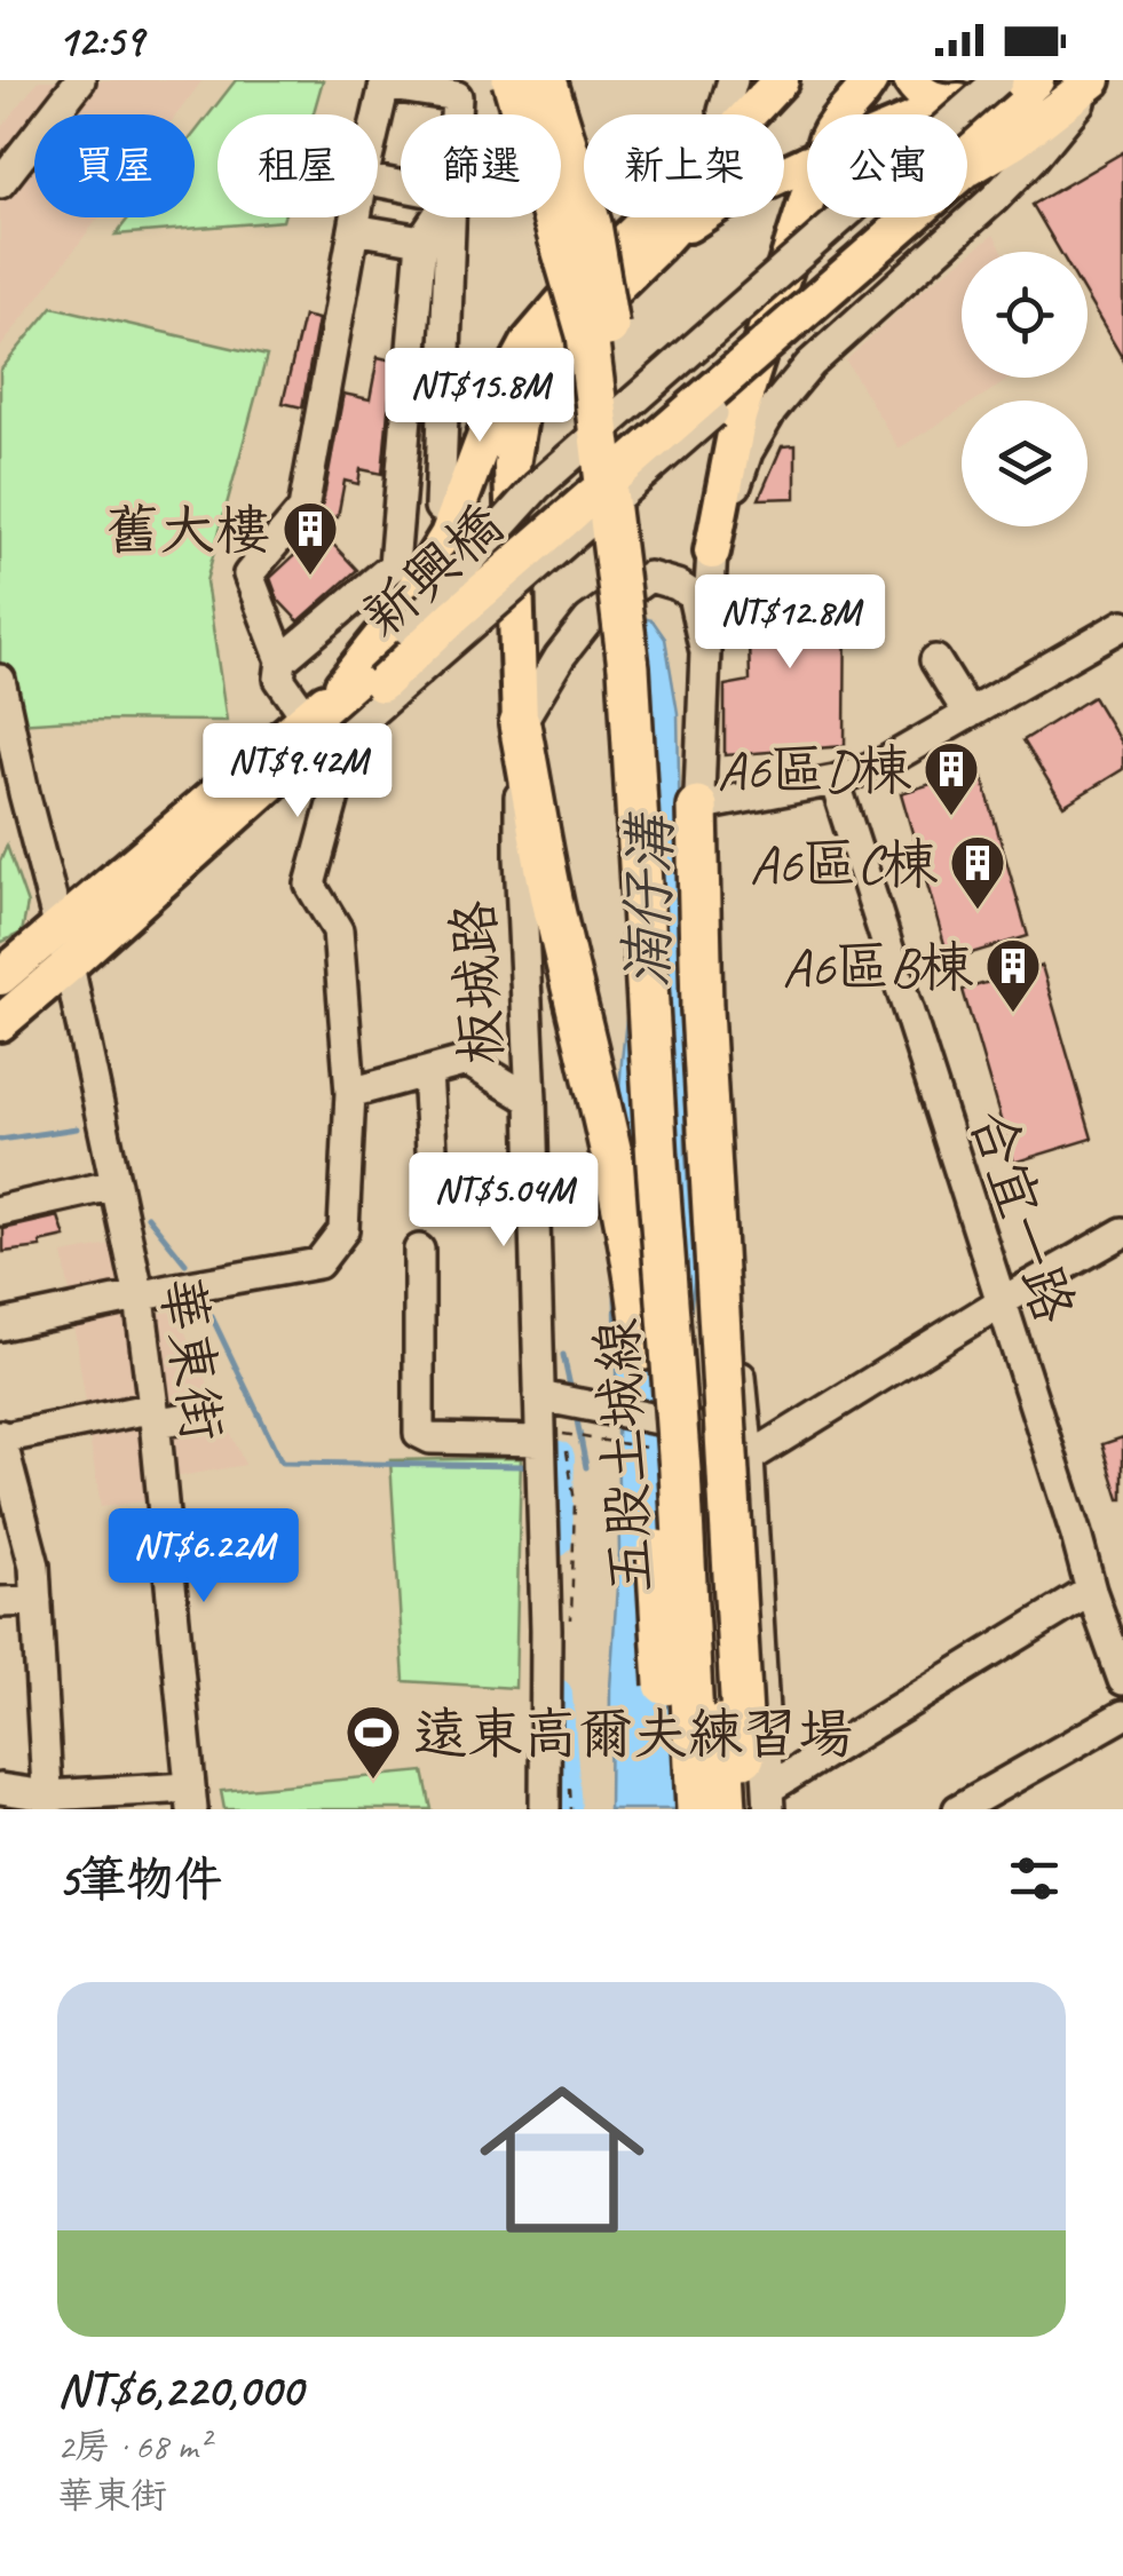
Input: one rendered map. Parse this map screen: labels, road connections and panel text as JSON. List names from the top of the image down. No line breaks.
{"streets":{"highway":["五股土城線"],"main road":["新興橋"],"street":["板城路","合宜一路","華東街"]},"water":["湳仔溝"],"places":{"building":["舊大樓","A6區D棟","A6區C棟","A6區B棟"],"sports":["遠東高爾夫練習場"]},"page":{"status":"12:59","chip":["買屋","租屋","篩選","新上架","公寓"],"price":["NT$15.8M","NT$12.8M","NT$9.42M","NT$5.04M","NT$6.22M"],"heading":"5筆物件","list":[{"name":"NT$6,220,000","note":"2房 · 68 m² · 華東街"}]}}
